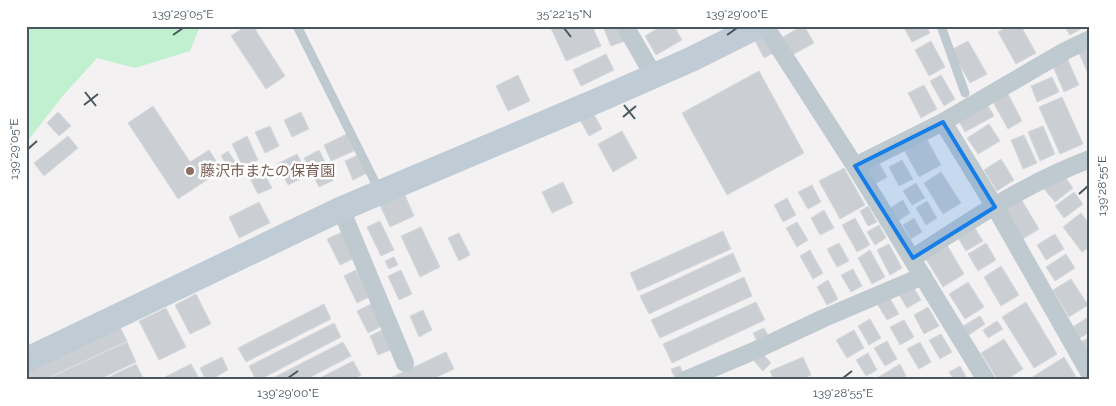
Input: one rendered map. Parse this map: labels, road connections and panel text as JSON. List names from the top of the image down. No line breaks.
{"places":["藤沢市またの保育園"],"coordinates":["139°29'05\"E","35°22'15\"N","139°29'00\"E","139°28'55\"E"]}
